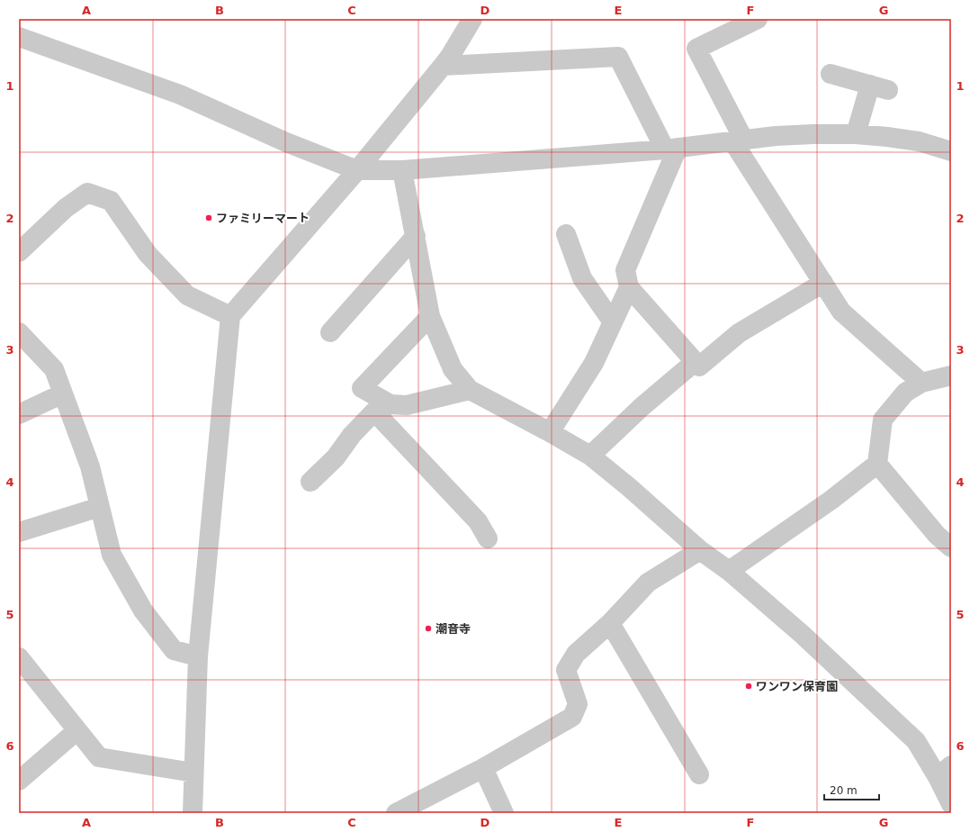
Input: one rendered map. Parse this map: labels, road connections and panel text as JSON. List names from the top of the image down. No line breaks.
{"places":["ファミリーマート","潮音寺","ワンワン保育園"],"scale_bar":"20 m","grid":{"columns":["A","B","C","D","E","F","G"],"rows":["1","2","3","4","5","6"]}}
